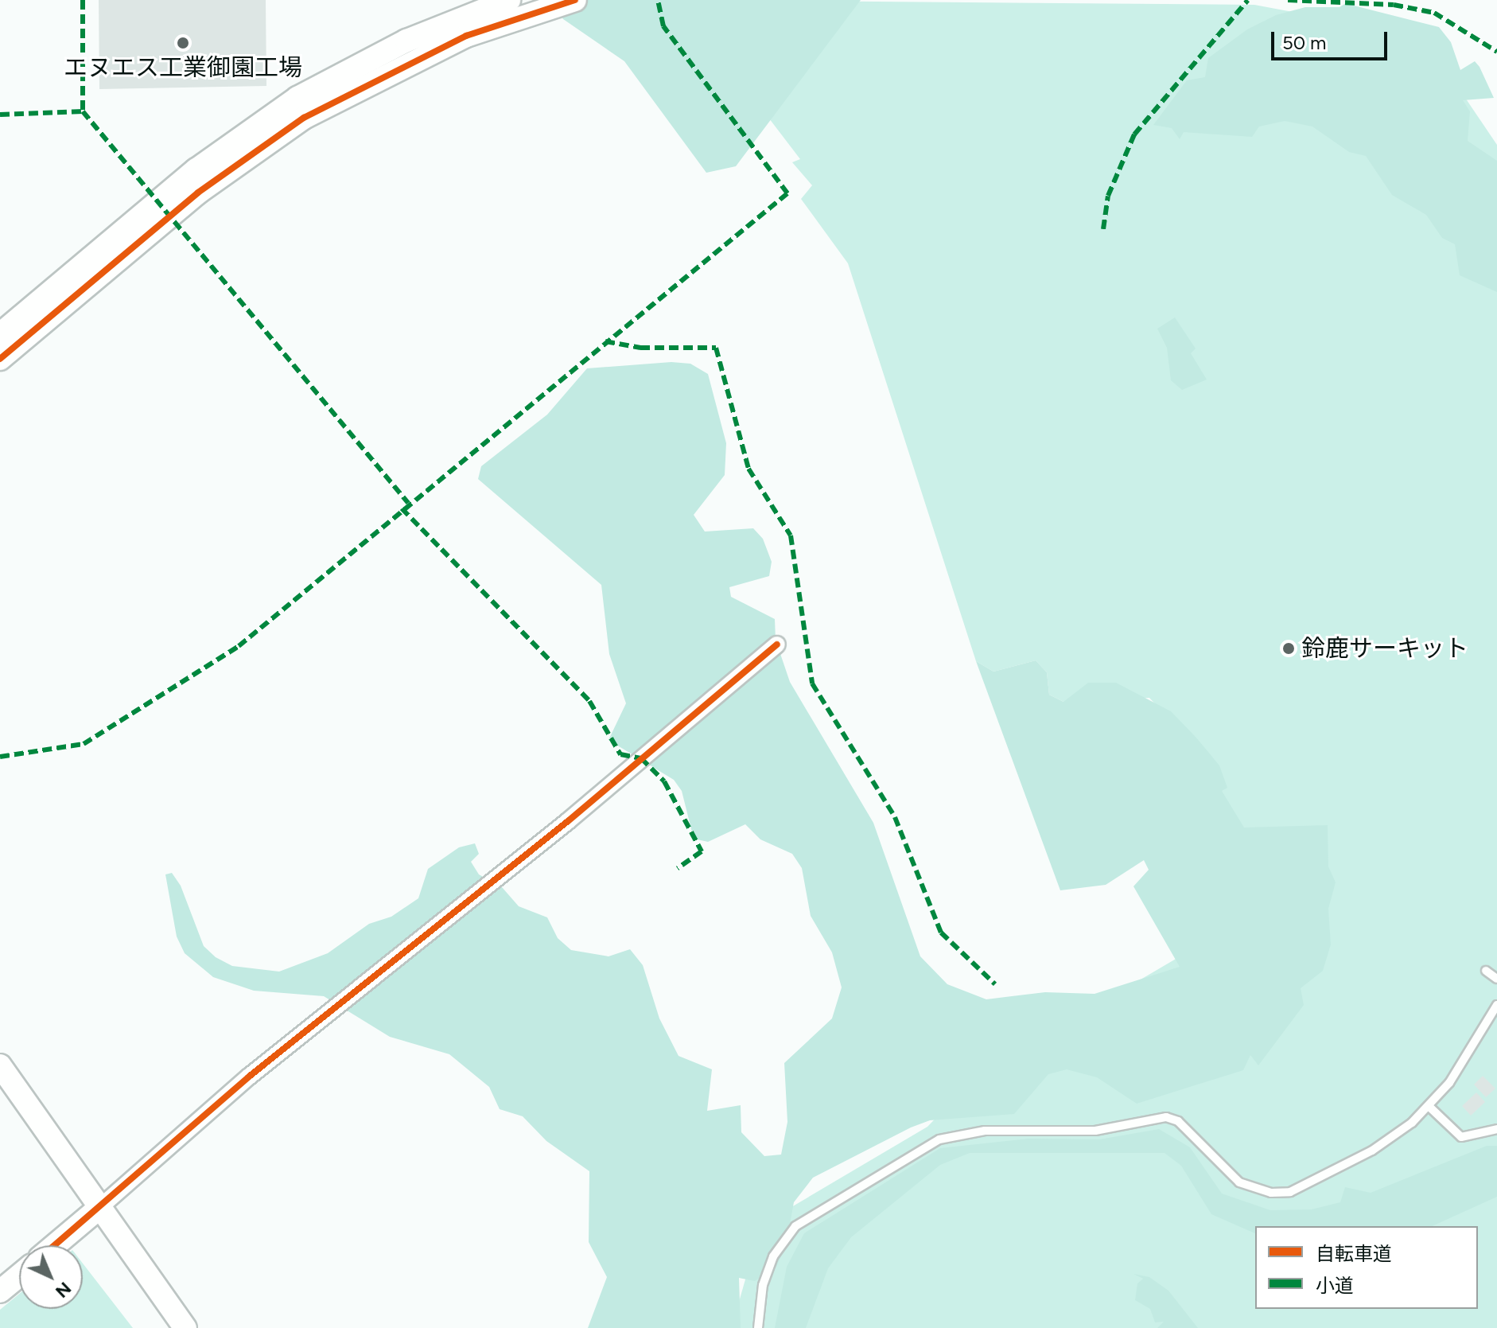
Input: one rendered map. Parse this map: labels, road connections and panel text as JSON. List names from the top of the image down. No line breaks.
{"places":["エヌエス工業御園工場","鈴鹿サーキット"],"legend":["自転車道","小道"],"scale_bar":"50 m","north":"bottom right"}
